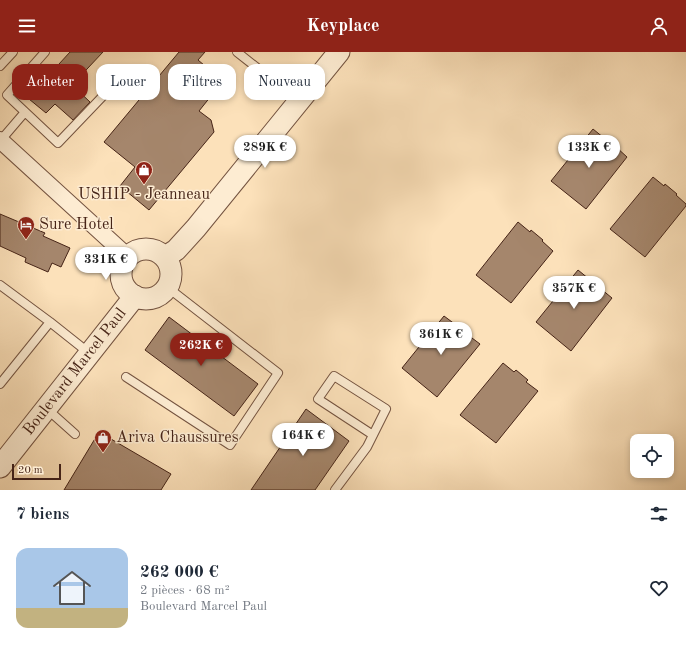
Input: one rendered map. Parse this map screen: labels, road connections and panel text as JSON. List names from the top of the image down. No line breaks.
{"streets":{"street":["Boulevard Marcel Paul"]},"places":{"shop":["USHIP - Jeanneau","Ariva Chaussures"],"hotel":["Sure Hotel"]},"scale_bar":"20 m","page":{"header":"Keyplace","chip":["Acheter","Louer","Filtres","Nouveau"],"price":["289K €","133K €","331K €","357K €","361K €","262K €","164K €"],"scale":"20 m","heading":"7 biens","list":[{"name":"262 000 €","note":"2 pièces · 68 m² · Boulevard Marcel Paul"}]}}
